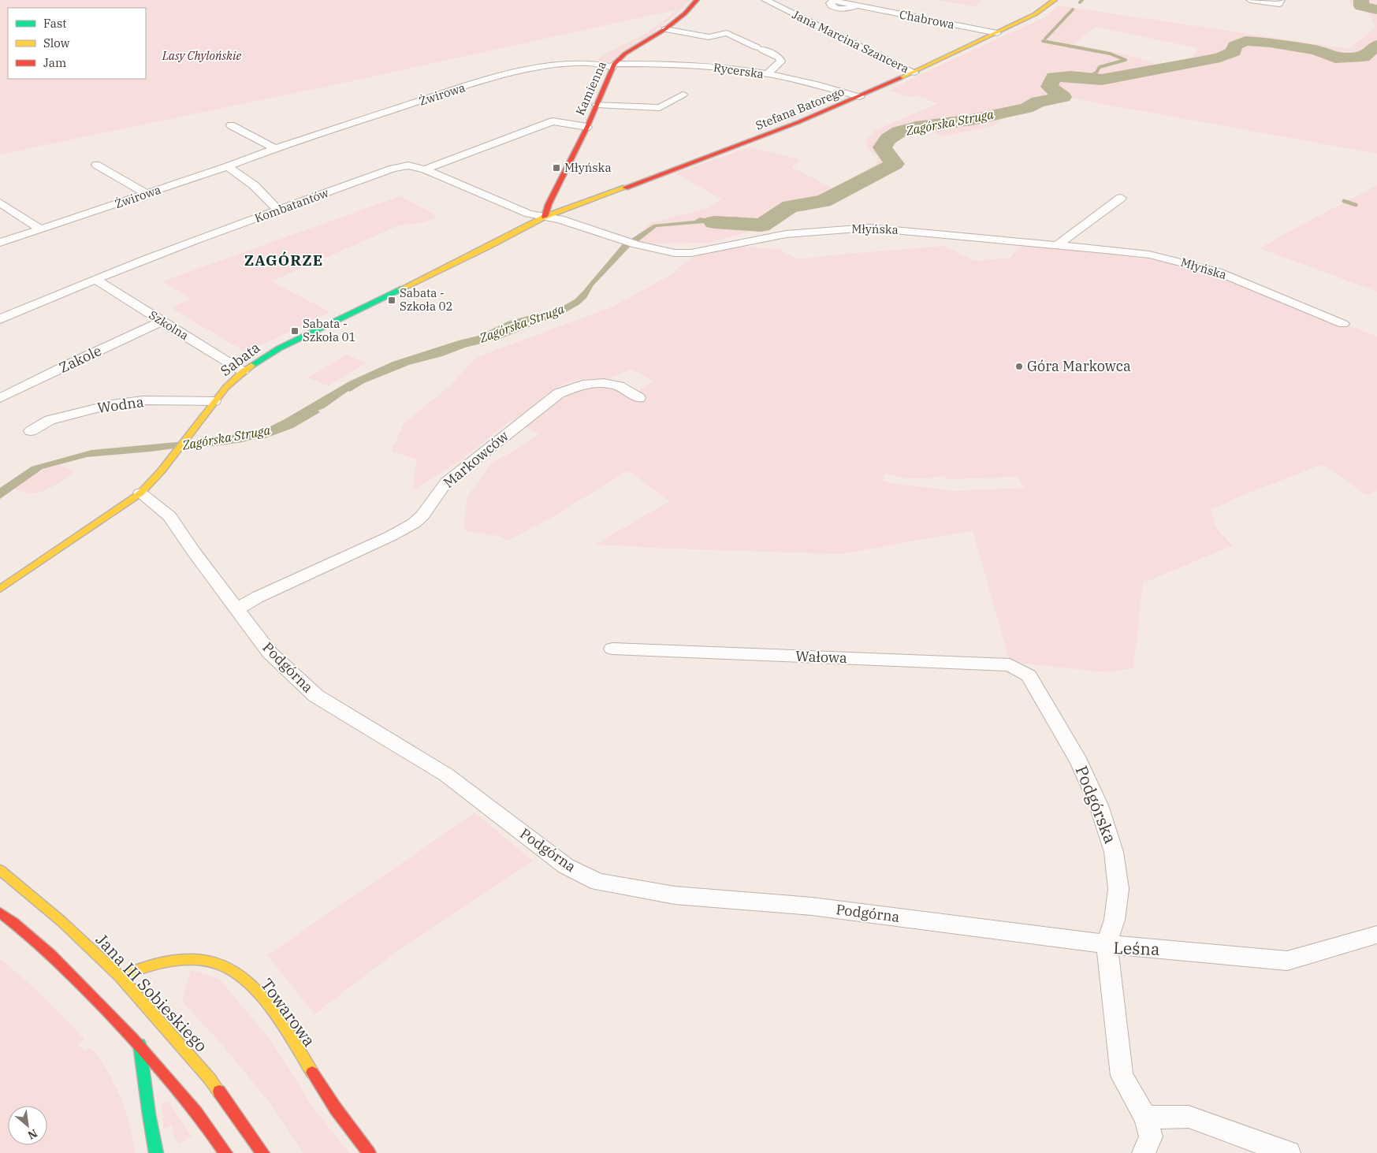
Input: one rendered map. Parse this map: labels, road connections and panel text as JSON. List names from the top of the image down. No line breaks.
{"streets":{"street":["Chabrowa","Jana Marcina Szancera","Rycerska","Kamienna","Żwirowa","Stefana Batorego","Kombatantów","Młyńska","Szkolna","Zakole","Sabata","Wodna","Markowców","Wałowa","Podgórna","Podgórska","Leśna","Jana III Sobieskiego","Towarowa"]},"crossings":[["Chabrowa","Stefana Batorego"],["Jana Marcina Szancera","Stefana Batorego"],["Rycerska","Kamienna"],["Rycerska","Żwirowa"],["Rycerska","Stefana Batorego"],["Kamienna","Żwirowa"],["Kamienna","Stefana Batorego"],["Kamienna","Młyńska"],["Kamienna","Sabata"],["Stefana Batorego","Młyńska"],["Stefana Batorego","Sabata"],["Kombatantów","Młyńska"],["Kombatantów","Szkolna"],["Młyńska","Sabata"],["Szkolna","Zakole"],["Szkolna","Sabata"],["Sabata","Wodna"],["Sabata","Podgórna"],["Markowców","Podgórna"],["Wałowa","Podgórska"],["Podgórna","Podgórska"],["Podgórna","Leśna"],["Podgórska","Leśna"],["Jana III Sobieskiego","Towarowa"]],"districts":["ZAGÓRZE"],"water":["Zagórska Struga"],"parks":["Lasy Chylońskie"],"places":{"transit":["Młyńska","Sabata - Szkoła 02","Sabata - Szkoła 01"],"other":["Góra Markowca"]},"legend":["Fast","Slow","Jam"],"north":"bottom right"}
